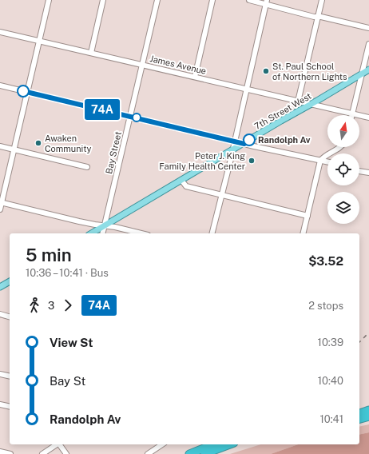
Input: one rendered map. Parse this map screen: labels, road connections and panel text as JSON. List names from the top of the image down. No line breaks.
{"streets":{"main road":["7th Street West"],"street":["James Avenue","Bay Street"]},"crossings":[["James Avenue","7th Street West"],["James Avenue","Bay Street"],["7th Street West","Bay Street"]],"places":["St. Paul School of Northern Lights","Randolph Av","Awaken Community","Peter J. King Family Health Center"],"lines":["bus line 74A"],"north":"top","page":{"on_map":"74A","heading":["5 min","10:36 – 10:41 · Bus","$3.52"],"legs":["3","74A","2 stops"],"list":[{"name":"View St","value":"10:39"},{"name":"Bay St","value":"10:40"},{"name":"Randolph Av","value":"10:41"}]}}
